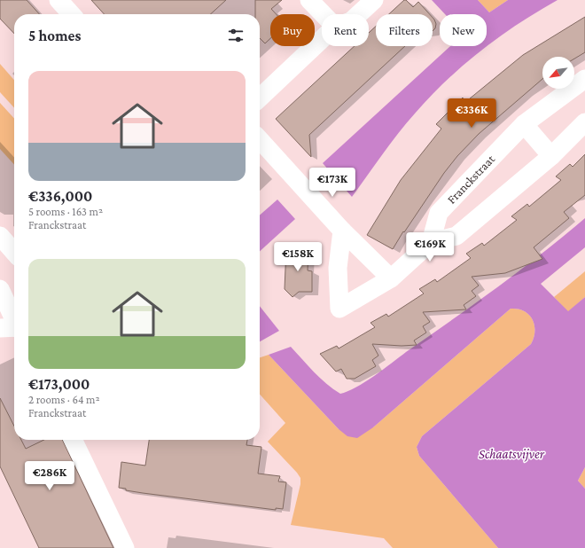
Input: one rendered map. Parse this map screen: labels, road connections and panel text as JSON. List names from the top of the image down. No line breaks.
{"streets":{"street":["Franckstraat"]},"water":["Schaatsvijver"],"north":"bottom left","page":{"chip":["Buy","Rent","Filters","New"],"heading":"5 homes","list":[{"name":"€336,000","note":"5 rooms · 163 m² · Franckstraat"},{"name":"€173,000","note":"2 rooms · 64 m² · Franckstraat"}],"price":["€336K","€173K","€169K","€158K","€286K"]}}
